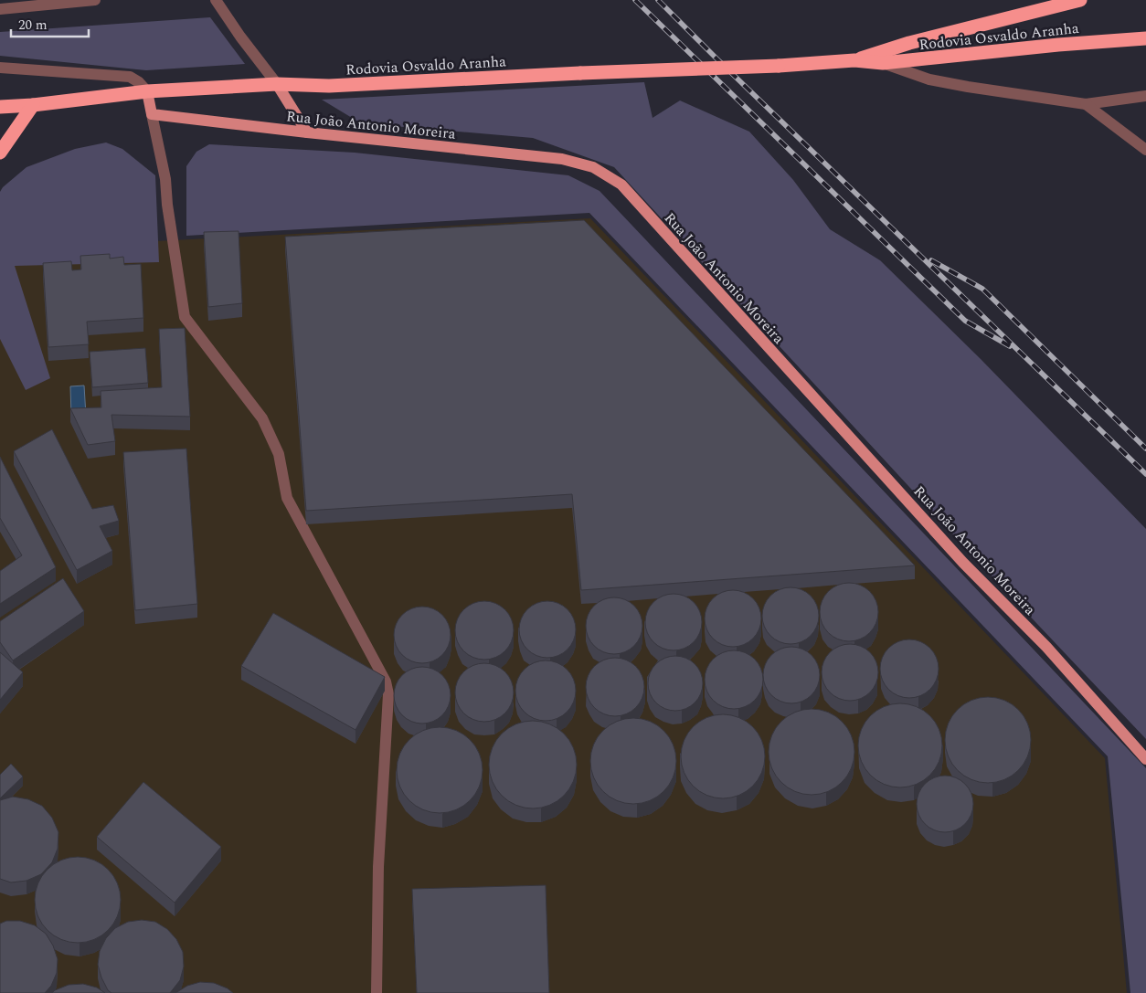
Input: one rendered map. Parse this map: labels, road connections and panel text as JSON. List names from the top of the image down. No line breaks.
{"streets":{"highway":["Rodovia Osvaldo Aranha"],"main road":["Rua João Antonio Moreira"]},"scale_bar":"20 m"}
